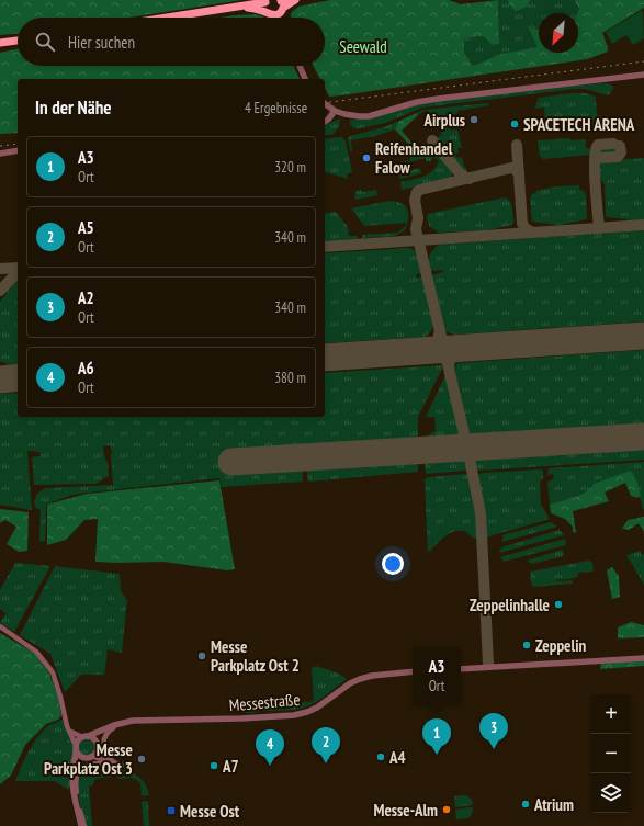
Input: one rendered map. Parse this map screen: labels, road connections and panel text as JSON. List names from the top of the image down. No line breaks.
{"streets":{"street":["Messestraße"]},"parks":["Seewald"],"places":{"other":["Airplus","SPACETECH ARENA","Reifenhandel Falow","Zeppelinhalle","Zeppelin","Messe Parkplatz Ost 2","A4","Messe Parkplatz Ost 3","A7","Atrium","Messe-Alm"],"transit":["Messe Ost"]},"north":"bottom left","page":{"search":"Hier suchen","heading":["In der Nähe","4 Ergebnisse"],"list":[{"mark":"1","name":"A3","note":"Ort","value":"320 m"},{"mark":"2","name":"A5","note":"Ort","value":"340 m"},{"mark":"3","name":"A2","note":"Ort","value":"340 m"},{"mark":"4","name":"A6","note":"Ort","value":"380 m"}],"popup":["A3","Ort"],"map_buttons":["+","−"],"pins":["3","1","2","4"]}}
